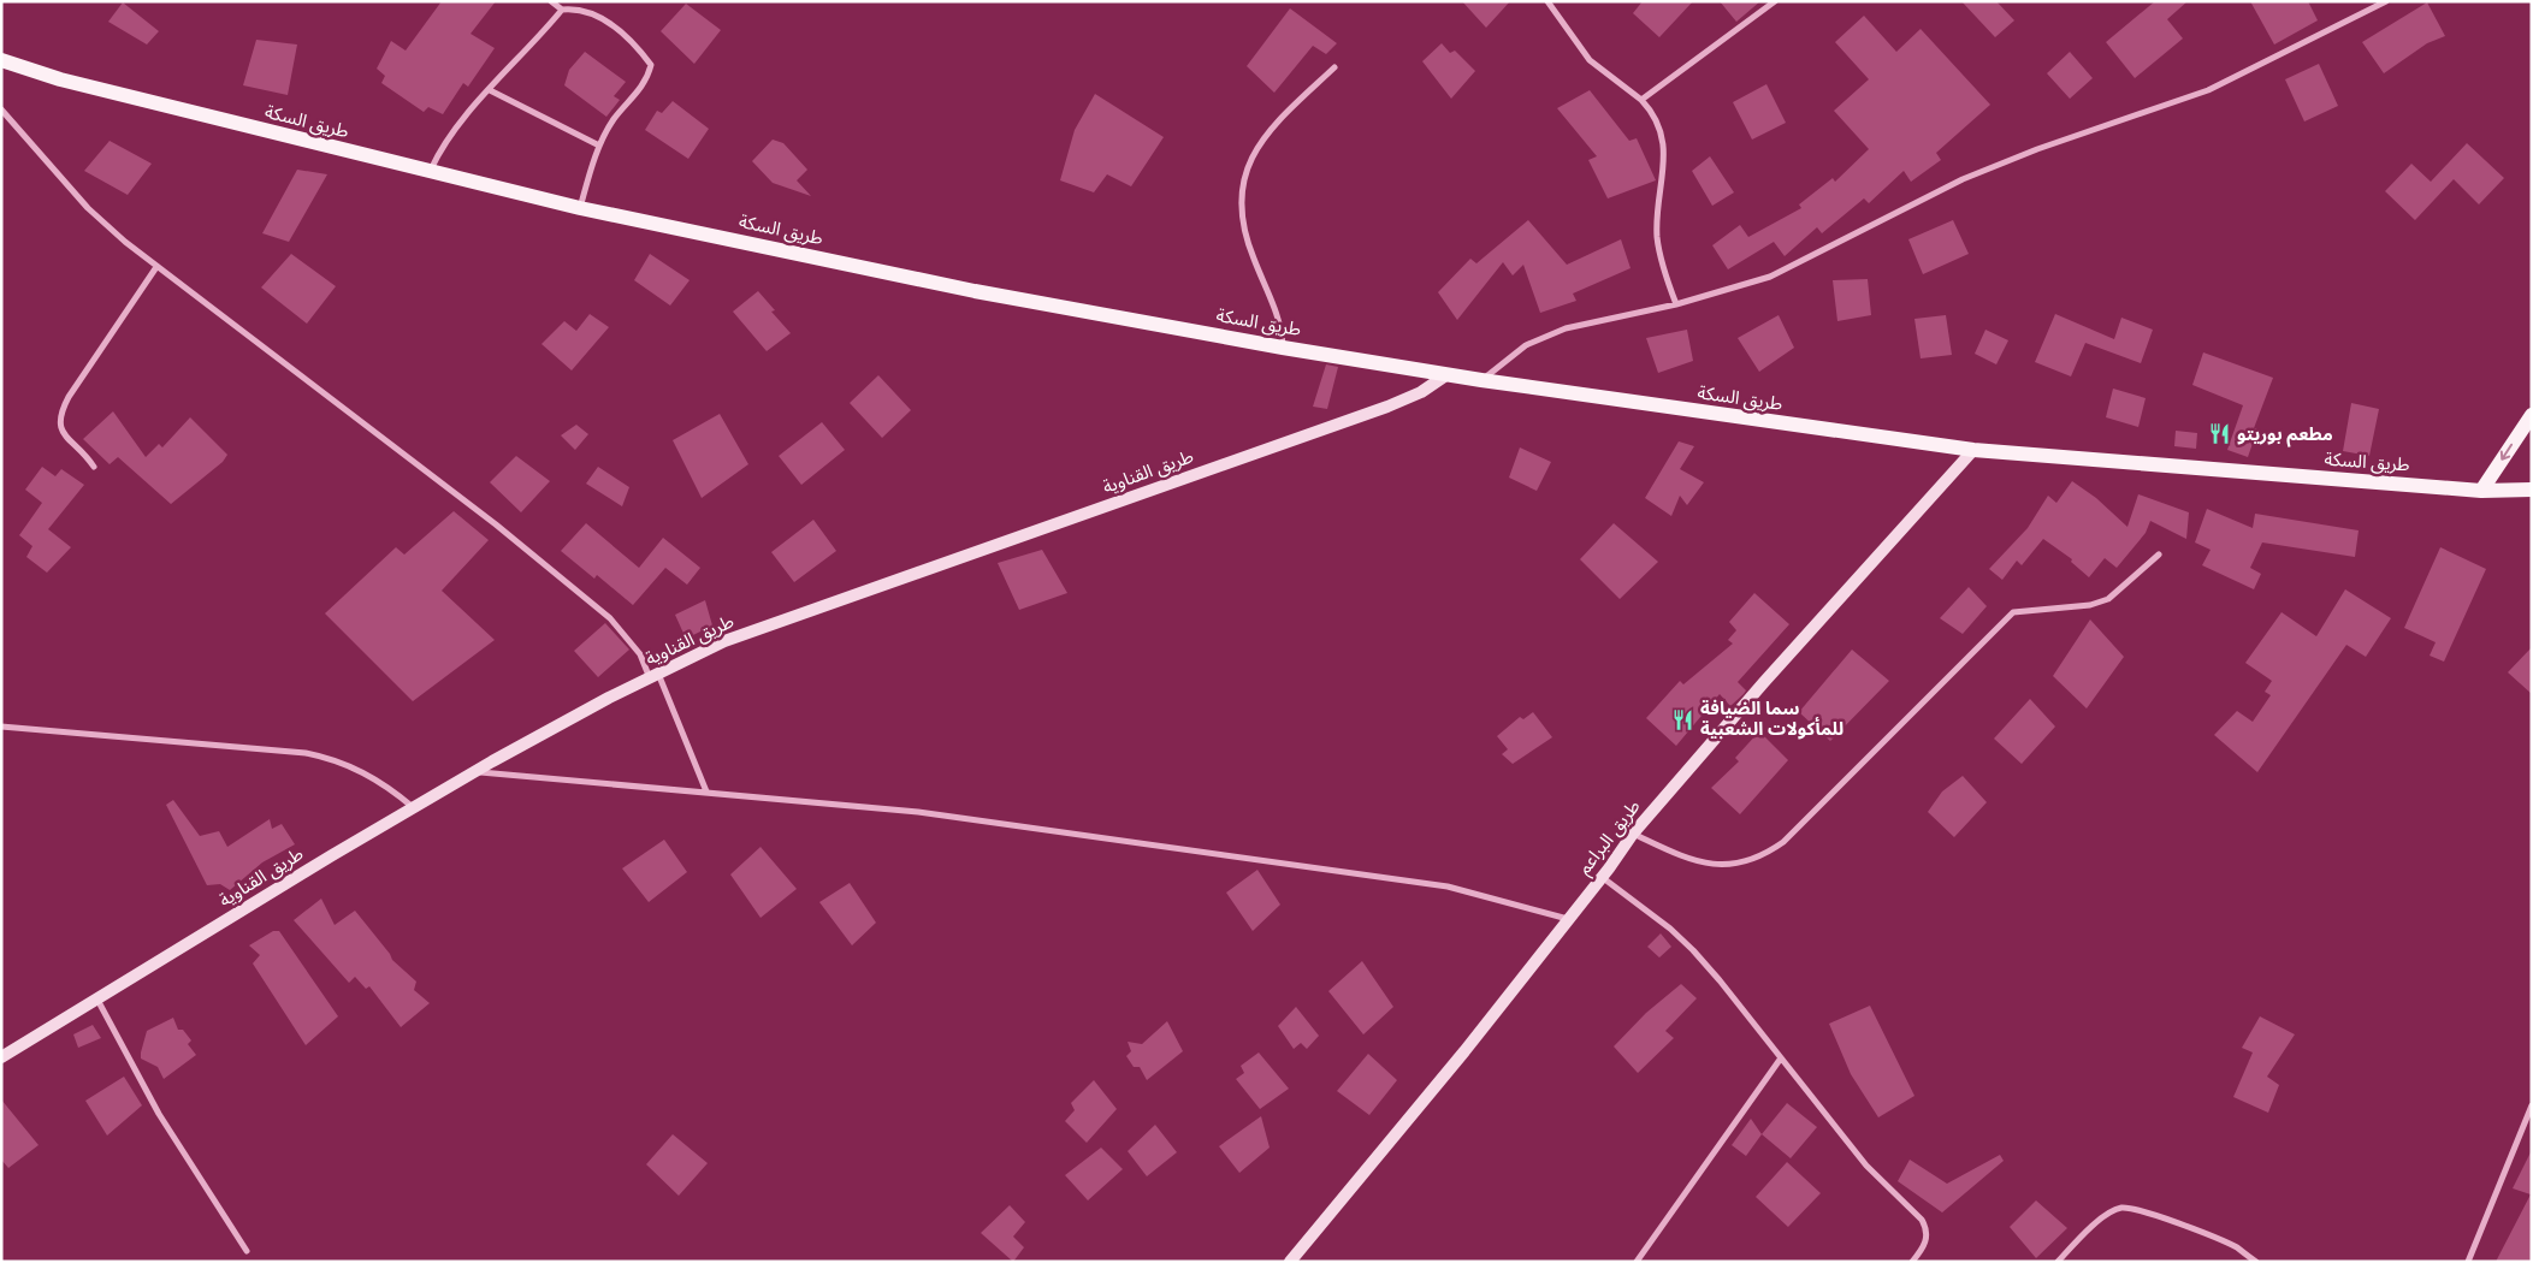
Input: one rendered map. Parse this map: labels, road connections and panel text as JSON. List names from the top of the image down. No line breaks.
{"streets":{"main road":["طريق السكة"],"street":["طريق القناوية","طريق البراعم"]},"crossings":[["طريق السكة","طريق القناوية"],["طريق السكة","طريق البراعم"]],"places":{"restaurant":["مطعم بوريتو","سما الضيافة للمأكولات الشعبية"]}}
